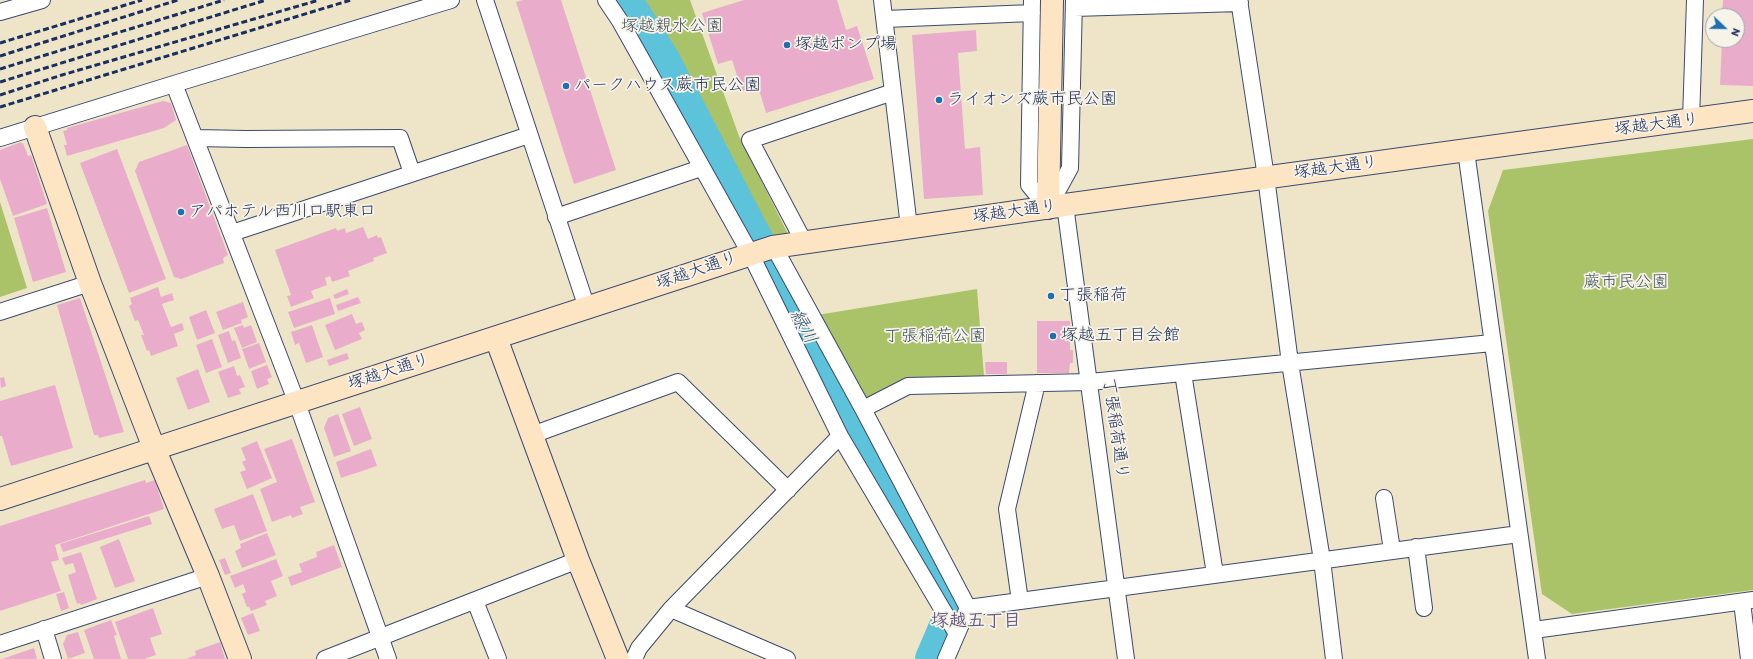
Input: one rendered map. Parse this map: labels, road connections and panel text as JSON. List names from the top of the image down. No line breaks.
{"streets":{"street":["塚越大通り","丁張稲荷通り"]},"crossings":[["塚越大通り","丁張稲荷通り"]],"districts":["塚越五丁目"],"water":["緑川"],"parks":["塚越親水公園","蕨市民公園","丁張稲荷公園"],"places":["塚越ポンプ場","パークハウス蕨市民公園","ライオンズ蕨市民公園","アパホテル西川口駅東口","丁張稲荷","塚越五丁目会館"],"north":"right"}
